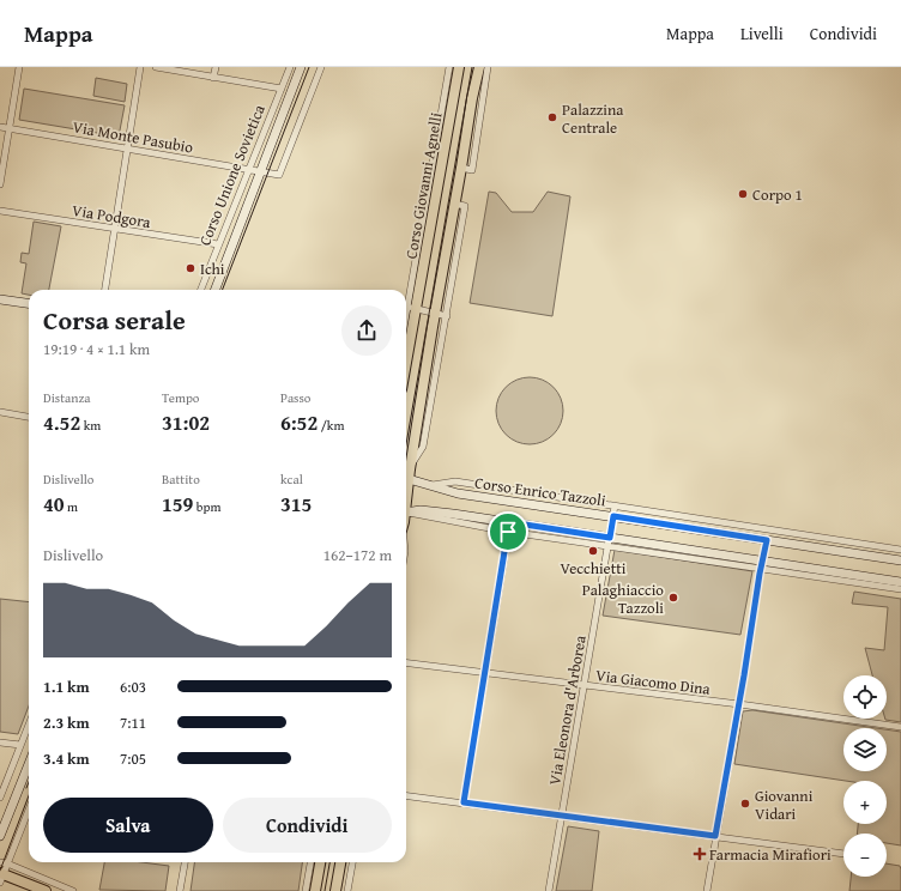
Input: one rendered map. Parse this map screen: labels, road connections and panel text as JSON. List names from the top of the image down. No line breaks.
{"streets":{"main road":["Corso Giovanni Agnelli"],"street":["Via Monte Pasubio","Corso Unione Sovietica","Via Podgora","Corso Enrico Tazzoli","Via Giacomo Dina","Via Eleonora d'Arborea"]},"crossings":[["Via Monte Pasubio","Corso Unione Sovietica"],["Corso Unione Sovietica","Via Podgora"],["Corso Enrico Tazzoli","Via Eleonora d'Arborea"],["Via Giacomo Dina","Via Eleonora d'Arborea"]],"places":{"other":["Palazzina Centrale","Corpo 1","Ichi","Vecchietti","Palaghiaccio Tazzoli","Giovanni Vidari"],"health":["Farmacia Mirafiori"]},"page":{"header":"Mappa","nav":["Mappa","Livelli","Condividi"],"heading":["Corsa serale","19:19 · 4 × 1.1 km"],"stats":[["Distanza","4.52 km"],["Tempo","31:02"],["Passo","6:52 /km"],["Dislivello","40 m"],["Battito","159 bpm"],["kcal","315"]],"chart":["Dislivello","162–172 m"],"list":[{"name":"1.1 km","note":"6:03"},{"name":"2.3 km","note":"7:11"},{"name":"3.4 km","note":"7:05"}],"map_buttons":["+","−"],"buttons":["Salva","Condividi"]}}
